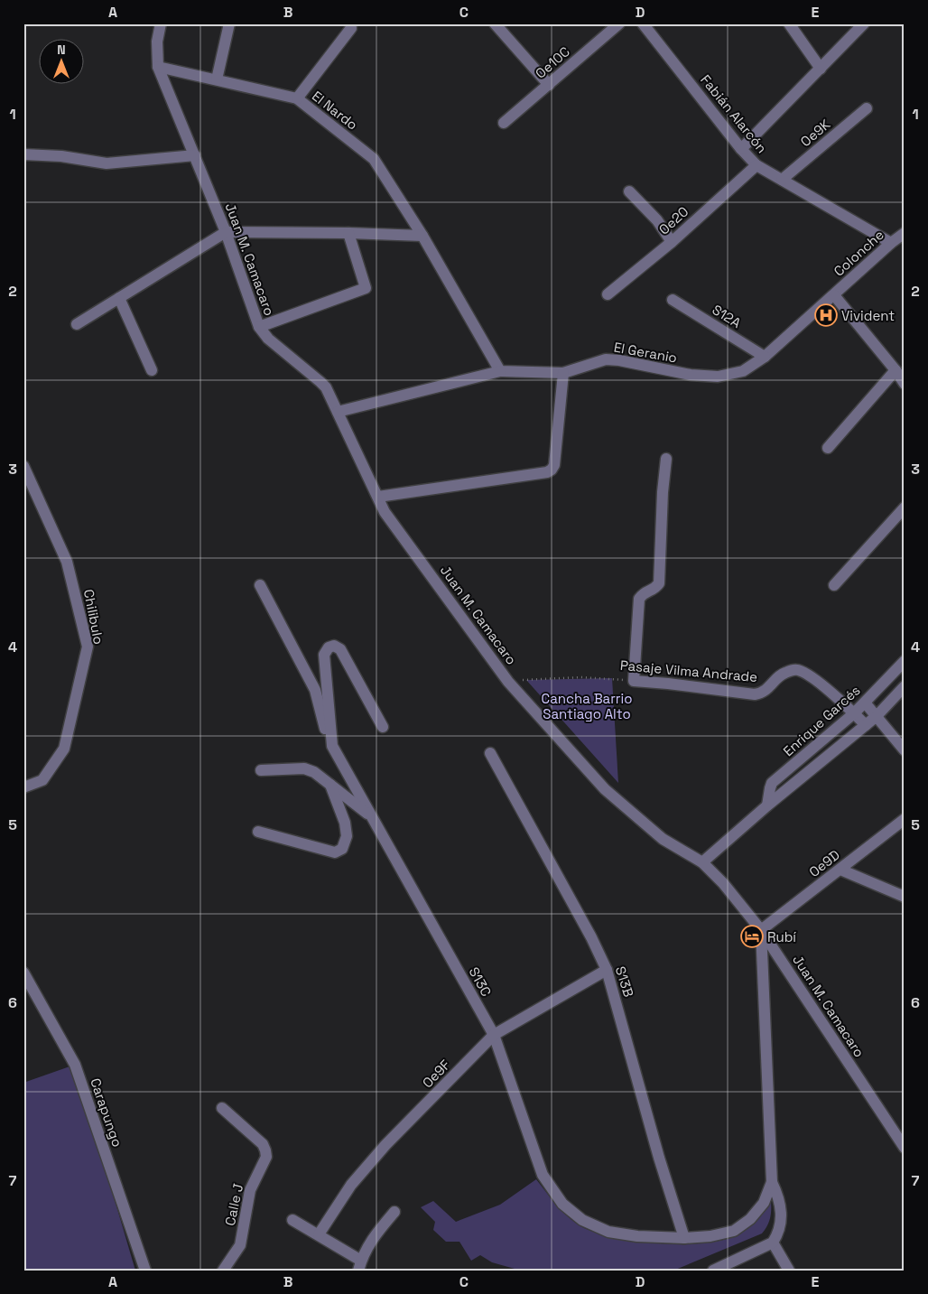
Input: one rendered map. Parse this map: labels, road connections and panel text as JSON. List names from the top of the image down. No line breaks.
{"streets":{"street":["Oe10C","El Nardo","Fabián Alarcón","Oe9K","Oe20","Colonche","Juan M. Camacaro","S12A","El Geranio","Chilibulo","Pasaje Vilma Andrade","Enrique Garcés","Oe9D","S13C","S13B","Oe9F","Carapungo","Calle J"]},"crossings":[["El Nardo","Juan M. Camacaro"],["Fabián Alarcón","Oe9K"],["Fabián Alarcón","Oe20"],["Fabián Alarcón","Colonche"],["Colonche","El Geranio"],["Juan M. Camacaro","El Geranio"],["Juan M. Camacaro","Pasaje Vilma Andrade"],["Juan M. Camacaro","Oe9D"],["S12A","El Geranio"],["Pasaje Vilma Andrade","Enrique Garcés"],["S13C","S13B"],["S13C","Oe9F"],["S13B","Oe9F"]],"parks":["Cancha Barrio Santiago Alto"],"places":{"hospital":["Vivident"],"hotel":["Rubí"]},"north":"top","grid":{"columns":["A","B","C","D","E"],"rows":["1","2","3","4","5","6","7"]}}
